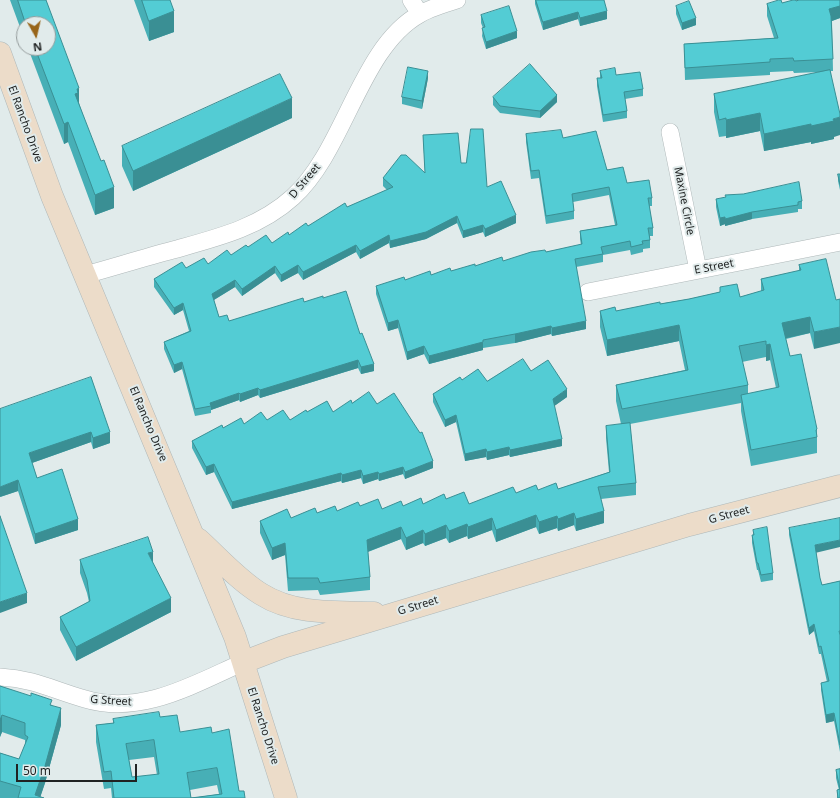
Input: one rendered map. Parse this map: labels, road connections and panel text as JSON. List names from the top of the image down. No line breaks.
{"streets":{"main road":["El Rancho Drive","G Street"],"street":["D Street","Maxine Circle","E Street"]},"crossings":[["El Rancho Drive","D Street"],["El Rancho Drive","G Street"],["Maxine Circle","E Street"]],"scale_bar":"50 m","north":"bottom"}
